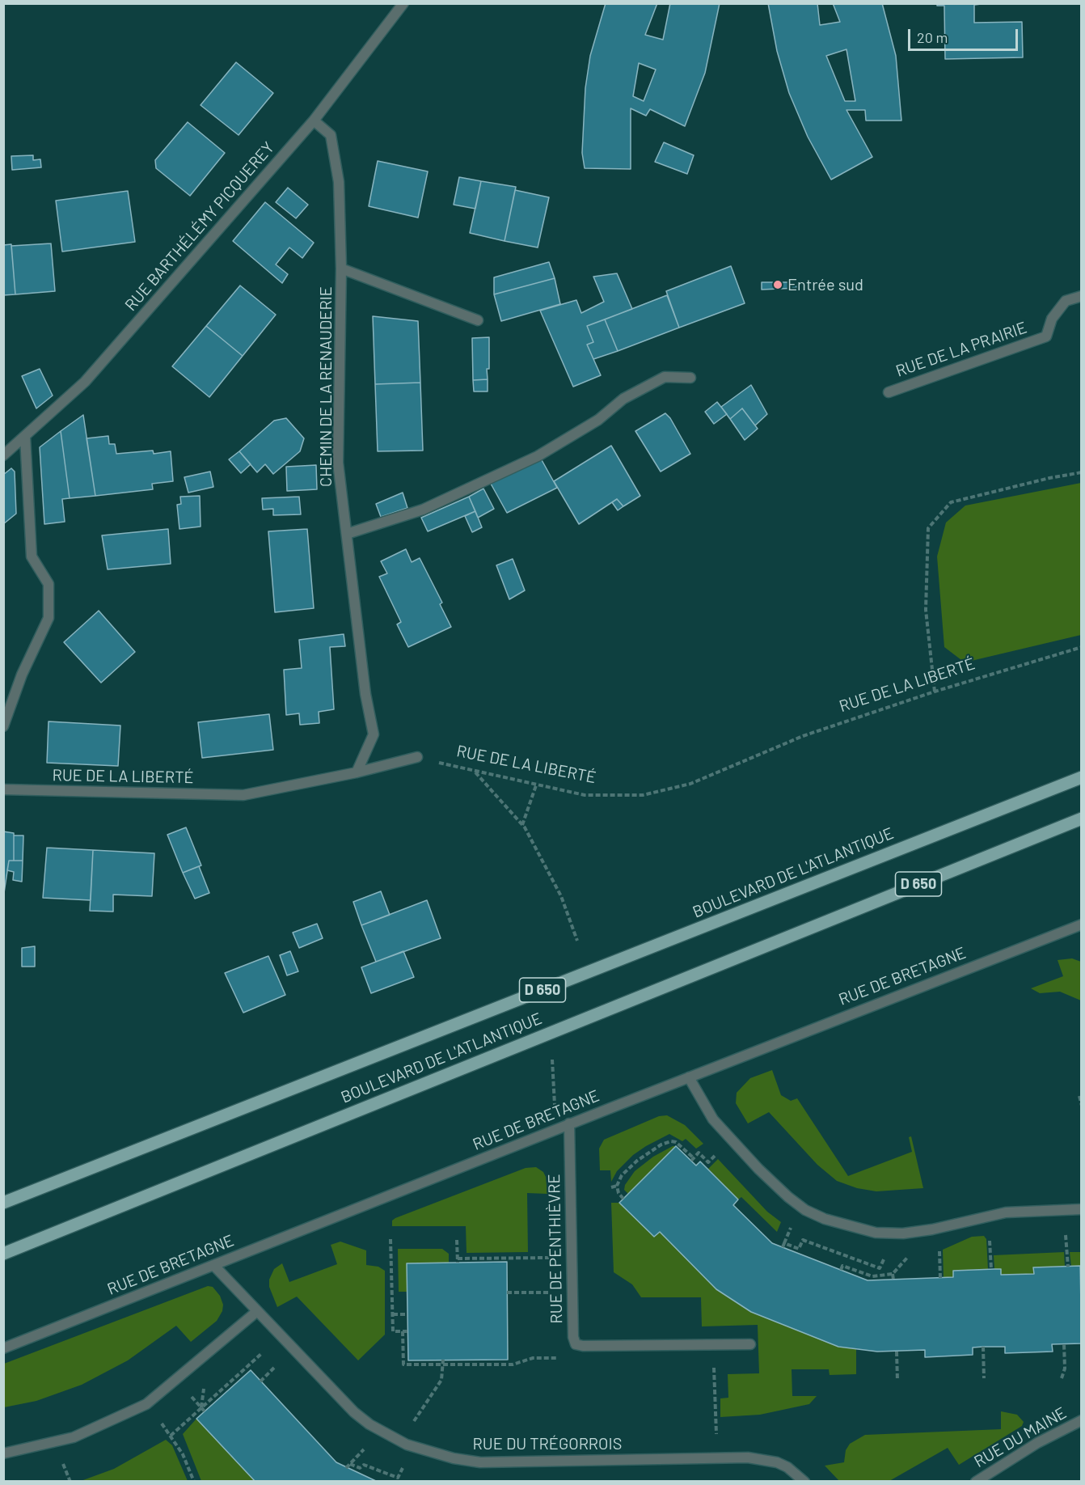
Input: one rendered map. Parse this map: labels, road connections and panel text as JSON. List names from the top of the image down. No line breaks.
{"streets":{"main road":["BOULEVARD DE L'ATLANTIQUE","D 650"],"street":["RUE BARTHÉLÉMY PICQUEREY","RUE DE LA PRAIRIE","CHEMIN DE LA RENAUDERIE","RUE DE LA LIBERTÉ","RUE DE BRETAGNE","RUE DE PENTHIÈVRE","RUE DU MAINE","RUE DU TRÉGORROIS"]},"crossings":[["RUE BARTHÉLÉMY PICQUEREY","CHEMIN DE LA RENAUDERIE"],["CHEMIN DE LA RENAUDERIE","RUE DE LA LIBERTÉ"],["RUE DE BRETAGNE","RUE DE PENTHIÈVRE"],["RUE DE BRETAGNE","RUE DU TRÉGORROIS"]],"places":["Entrée sud"],"scale_bar":"20 m"}
